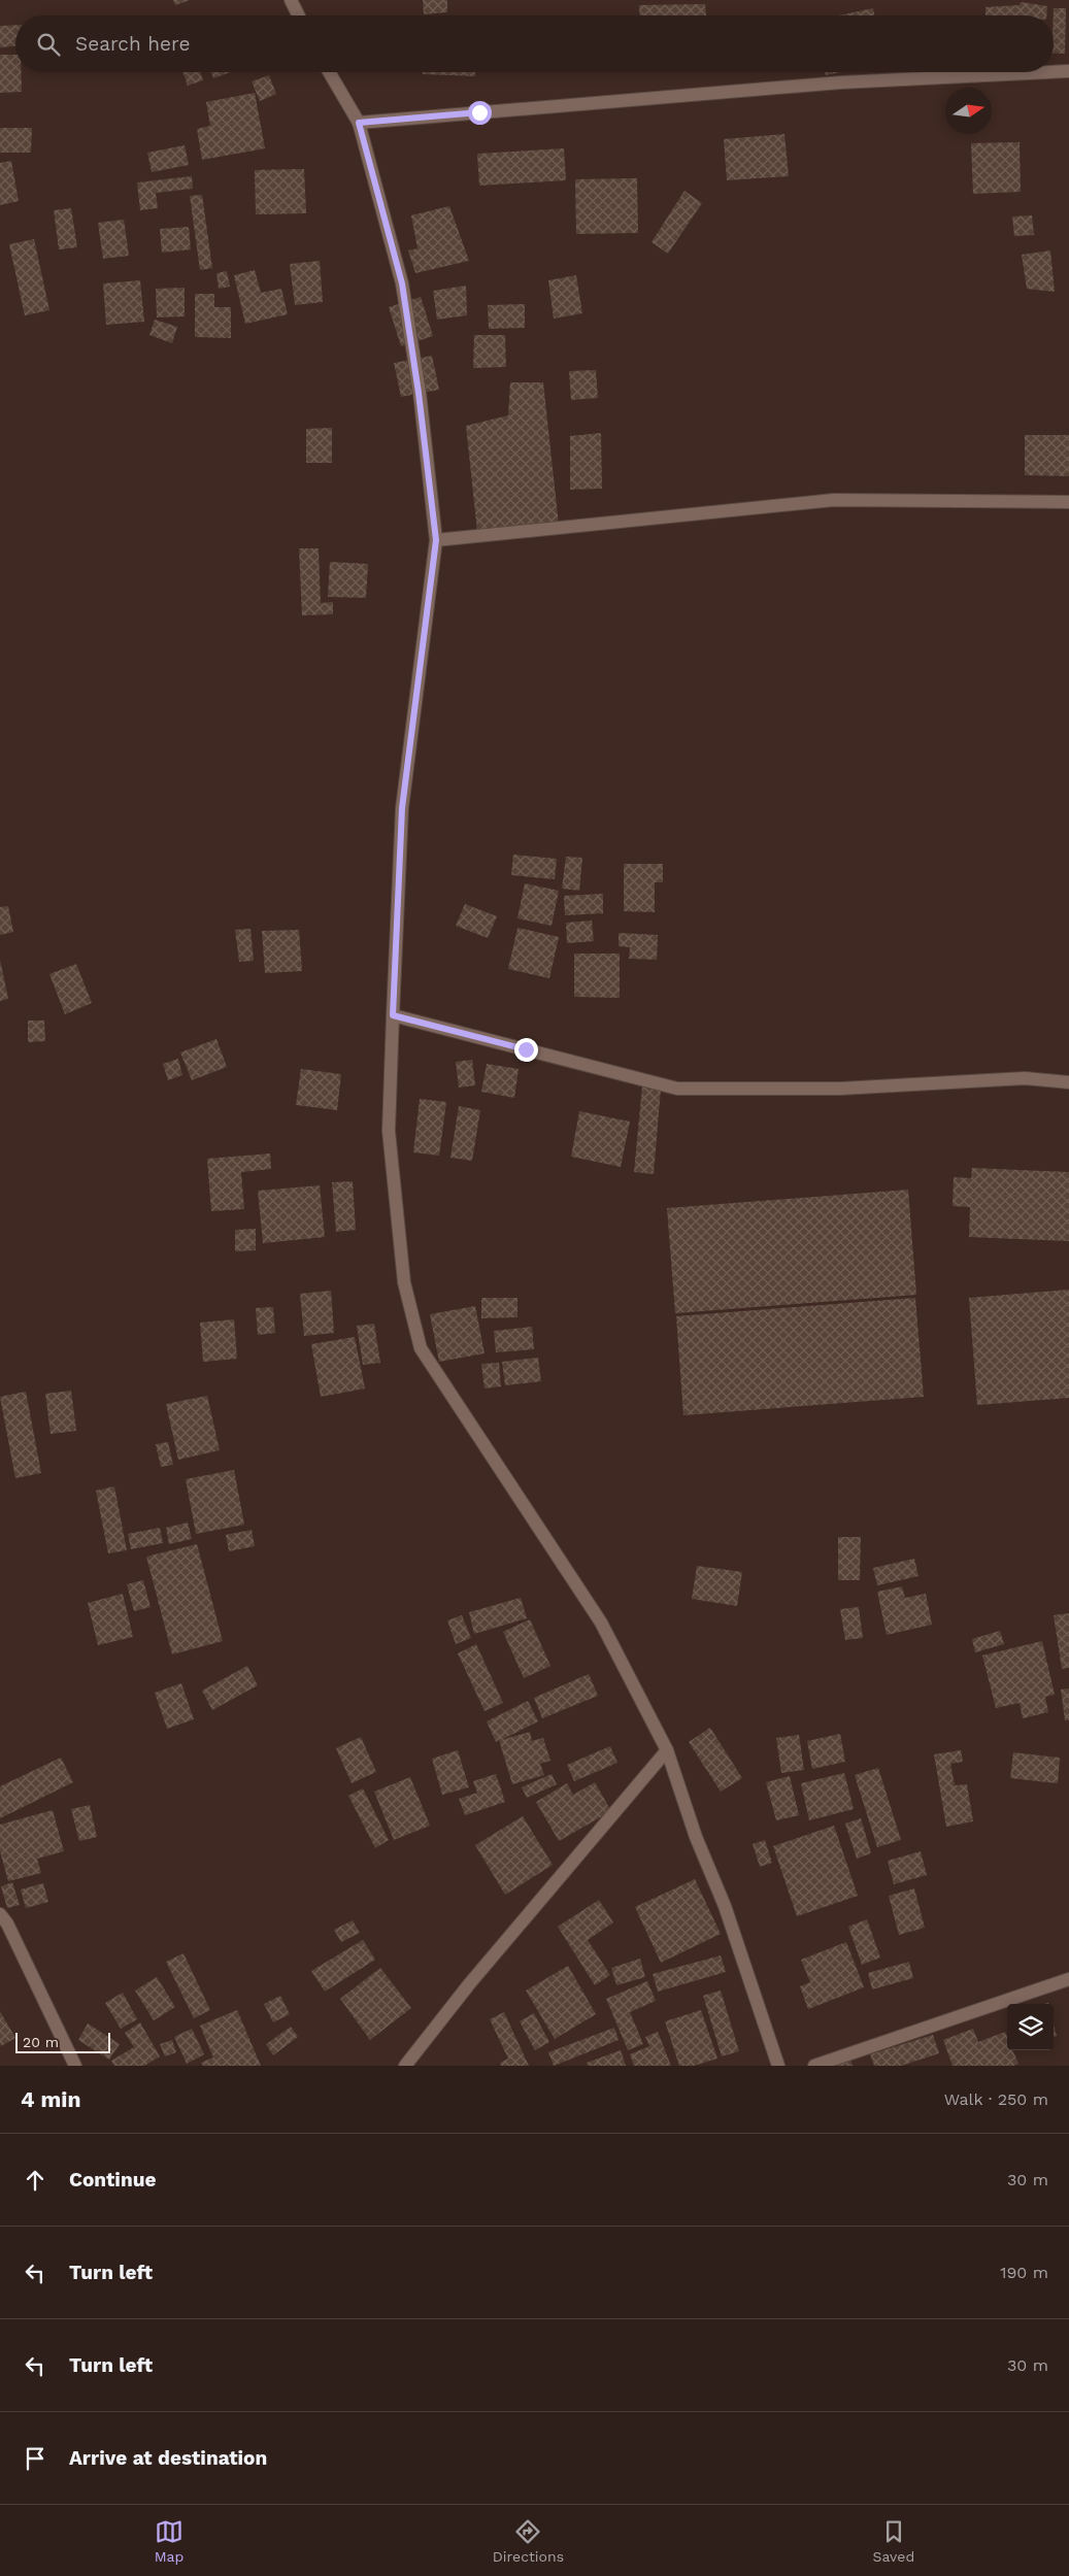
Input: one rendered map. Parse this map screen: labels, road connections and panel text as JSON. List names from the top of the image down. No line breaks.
{"scale_bar":"20 m","north":"right","page":{"search":"Search here","scale":"20 m","heading":["4 min","Walk · 250 m"],"list":[["Continue","30 m"],["Turn left","190 m"],["Turn left","30 m"],"Arrive at destination"],"nav":["Map","Directions","Saved"]}}
